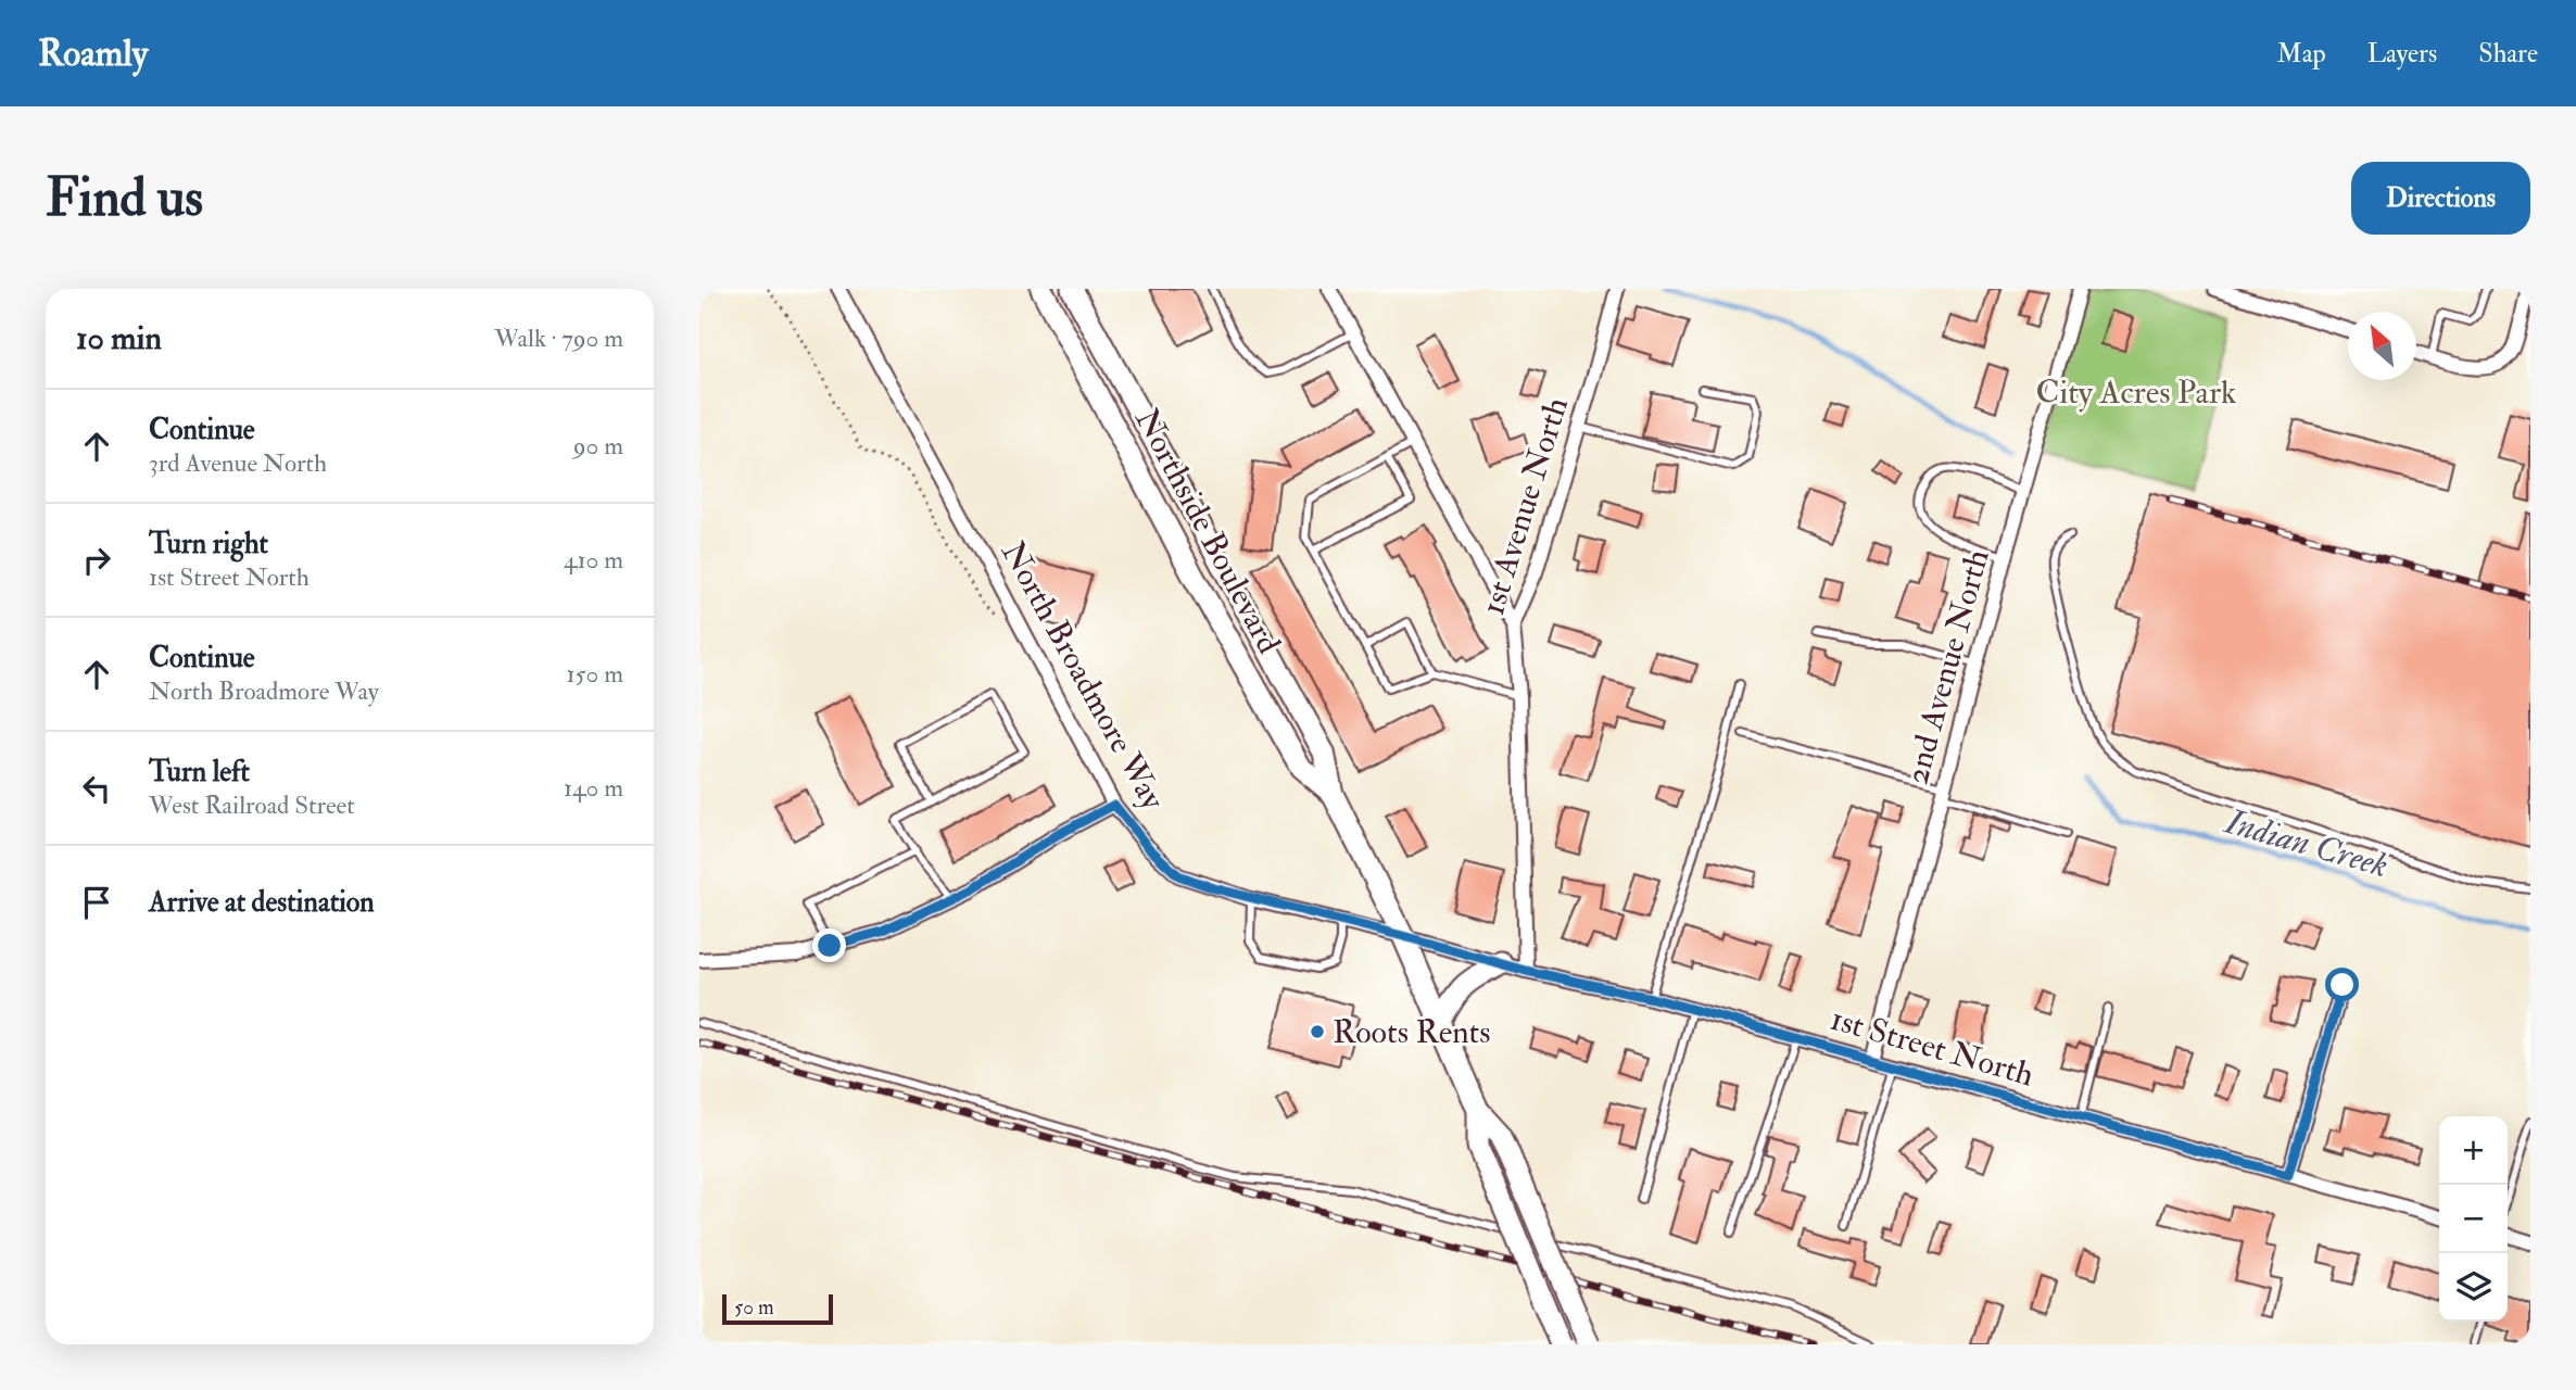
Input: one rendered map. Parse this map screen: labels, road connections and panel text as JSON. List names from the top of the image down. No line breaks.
{"streets":{"main road":["Northside Boulevard"],"street":["1st Avenue North","2nd Avenue North","North Broadmore Way","1st Street North"]},"crossings":[["1st Avenue North","1st Street North"],["Northside Boulevard","North Broadmore Way"],["Northside Boulevard","1st Street North"],["2nd Avenue North","1st Street North"],["North Broadmore Way","1st Street North"]],"water":["Indian Creek"],"parks":["City Acres Park"],"places":["Roots Rents"],"scale_bar":"50 m","north":"top left","page":{"header":"Roamly","nav":["Map","Layers","Share"],"buttons":"Directions","title":"Find us","heading":["10 min","Walk · 790 m"],"list":[["Continue","3rd Avenue North","90 m"],["Turn right","1st Street North","410 m"],["Continue","North Broadmore Way","150 m"],["Turn left","West Railroad Street","140 m"],"Arrive at destination"],"map_buttons":["+","−"],"scale":"50 m"}}
